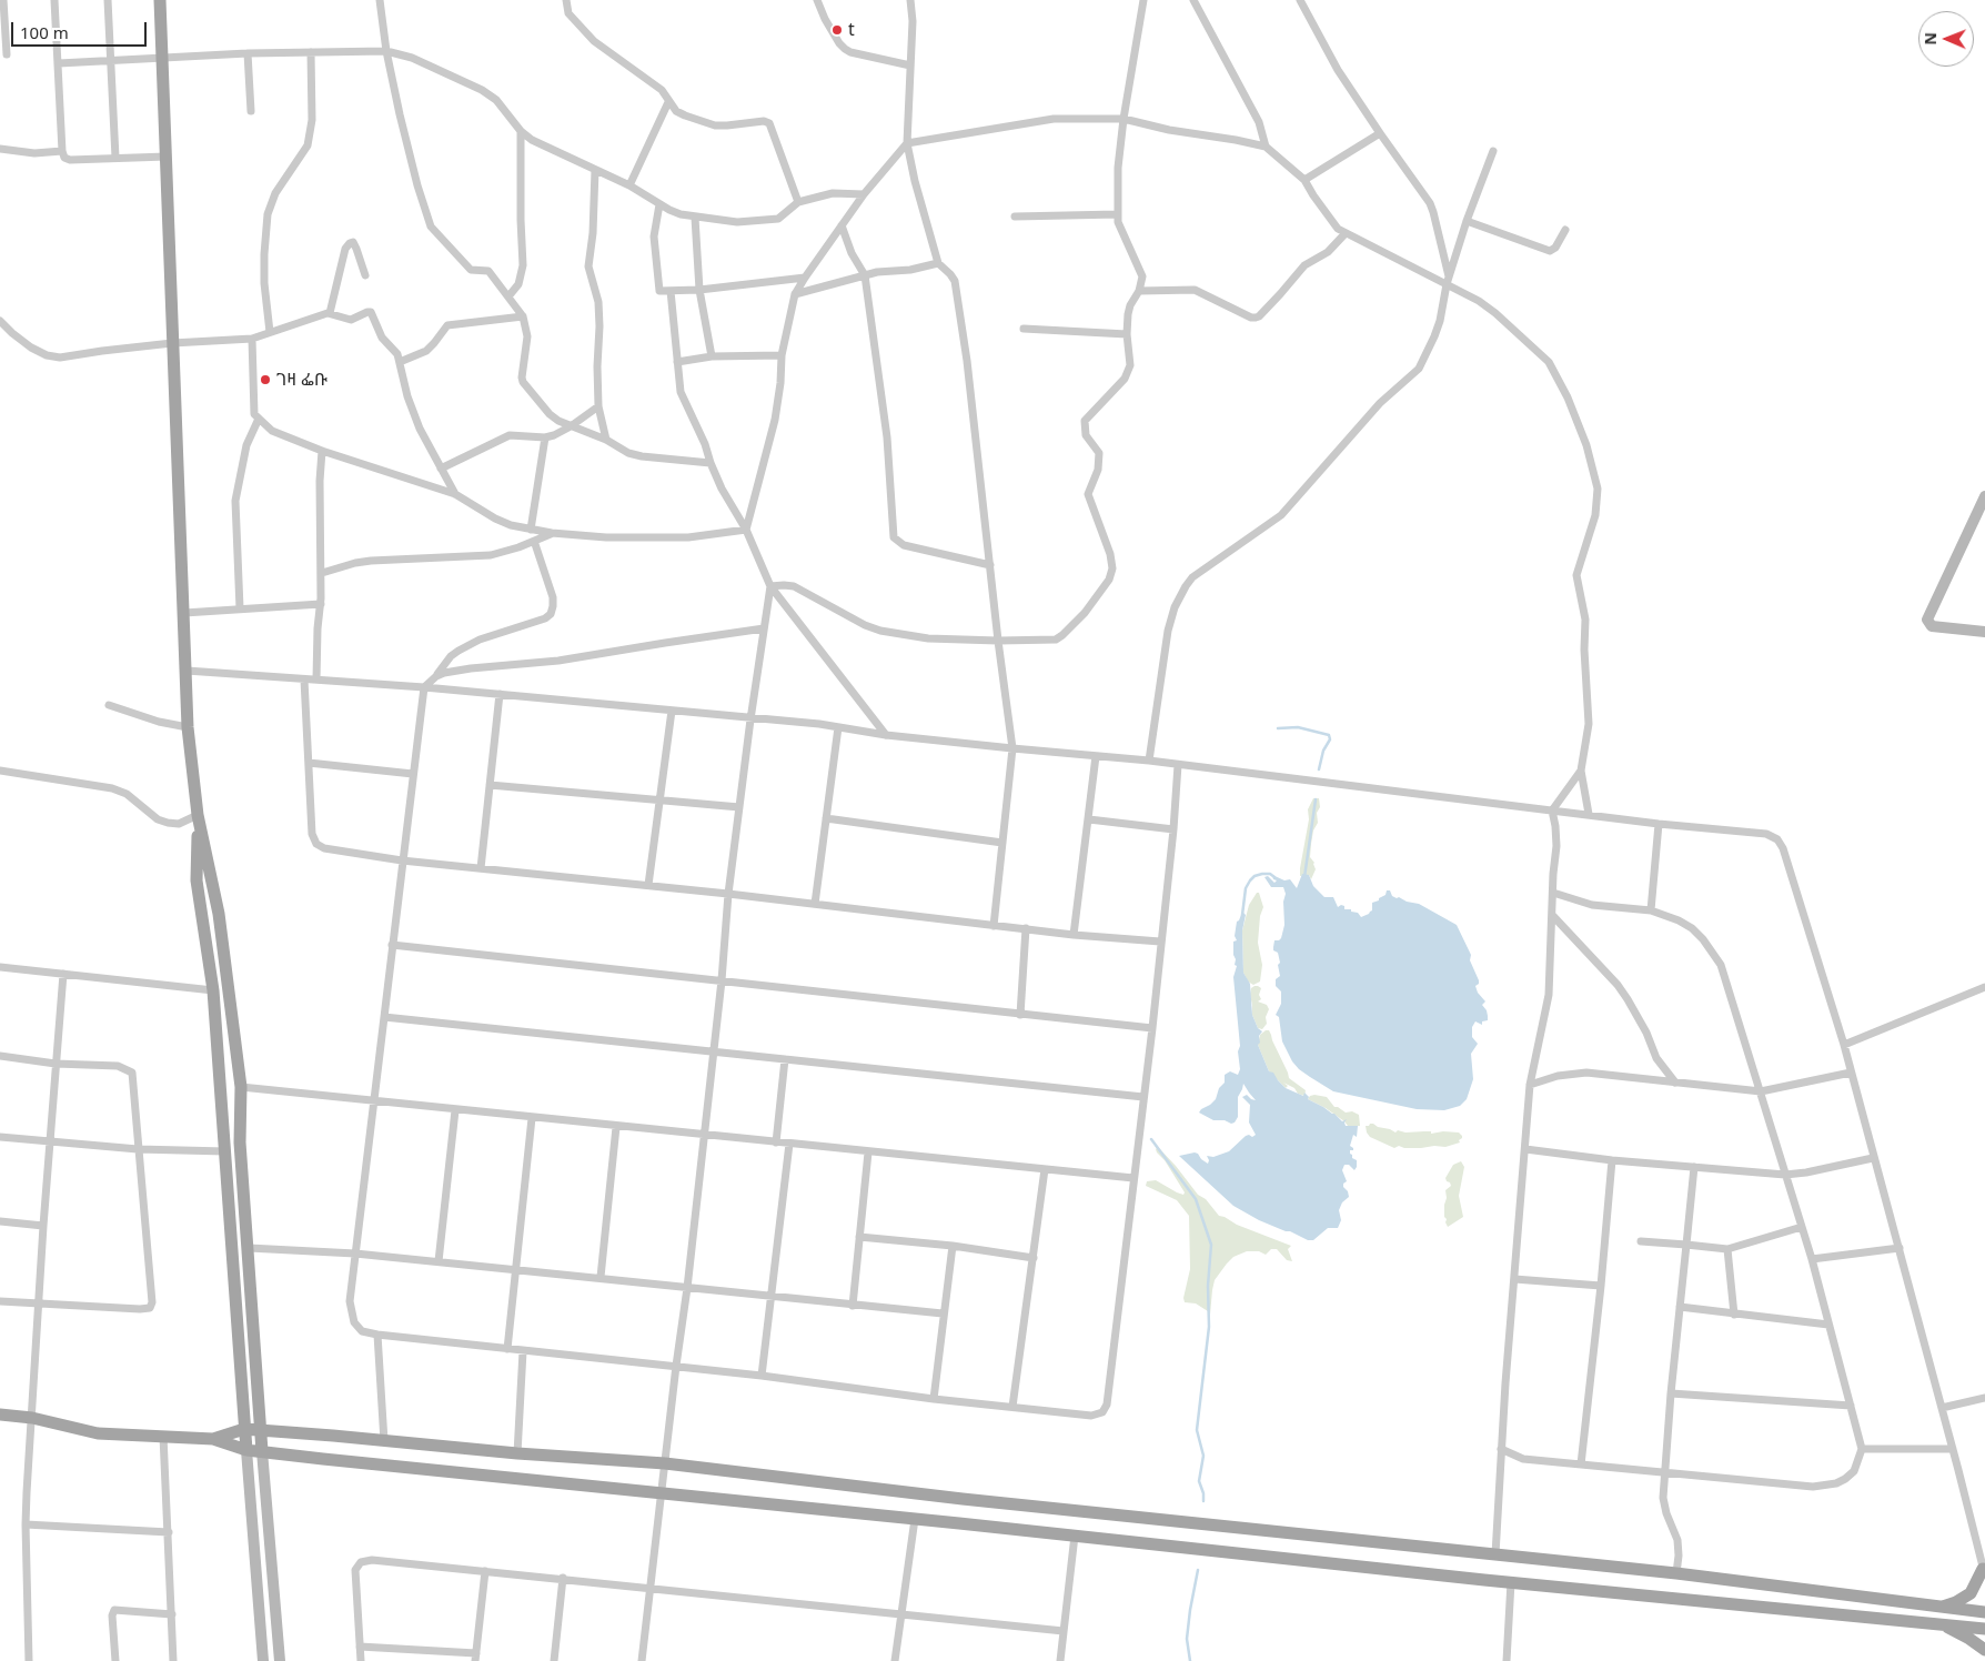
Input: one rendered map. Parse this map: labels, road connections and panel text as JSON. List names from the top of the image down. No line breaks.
{"places":["t","ገዛ ፌቡ"],"scale_bar":"100 m","north":"left"}
